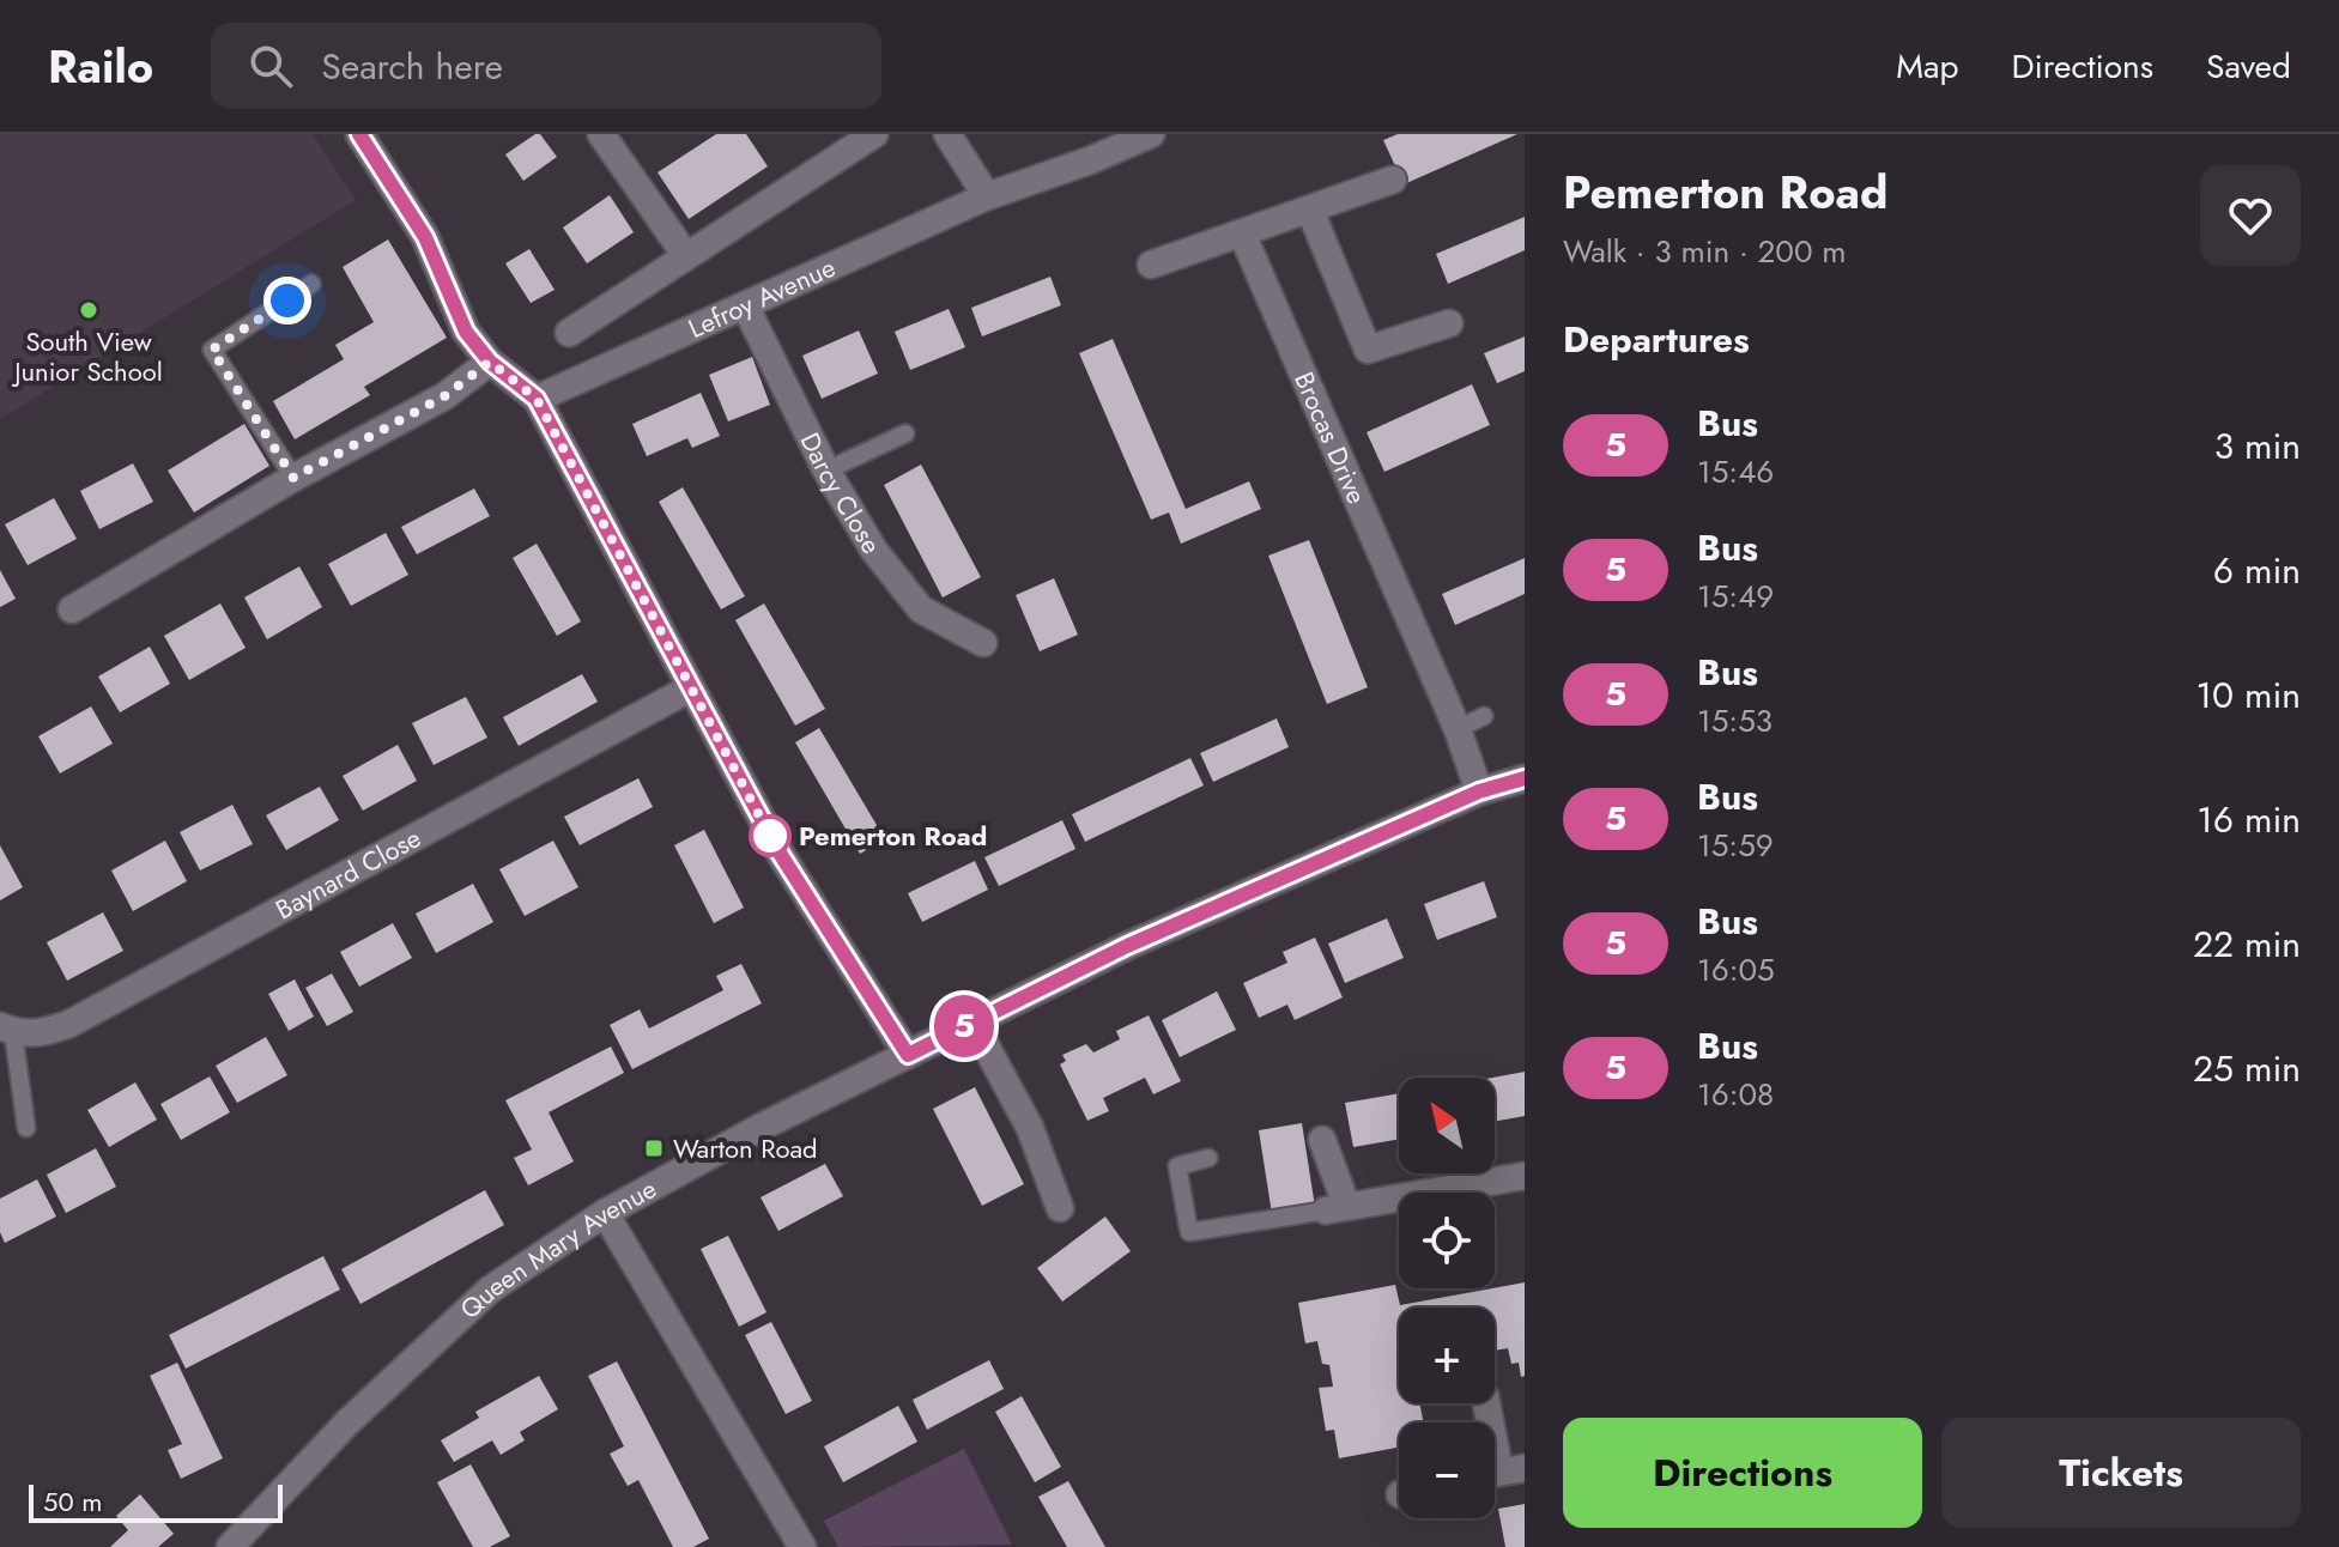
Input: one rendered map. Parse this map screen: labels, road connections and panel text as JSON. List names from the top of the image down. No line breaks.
{"streets":{"street":["Lefroy Avenue","Brocas Drive","Darcy Close","Baynard Close","Queen Mary Avenue"]},"crossings":[["Lefroy Avenue","Darcy Close"],["Brocas Drive","Queen Mary Avenue"]],"places":{"other":["South View Junior School","Pemerton Road"],"transit":["Warton Road"]},"lines":["bus line 5"],"scale_bar":"50 m","north":"top left","page":{"header":"Railo","search":"Search here","nav":["Map","Directions","Saved"],"on_map":"5","heading":[["Pemerton Road","Walk · 3 min · 200 m"],"Departures"],"list":[{"mark":"5","name":"Bus","note":"15:46","value":"3 min"},{"mark":"5","name":"Bus","note":"15:49","value":"6 min"},{"mark":"5","name":"Bus","note":"15:53","value":"10 min"},{"mark":"5","name":"Bus","note":"15:59","value":"16 min"},{"mark":"5","name":"Bus","note":"16:05","value":"22 min"},{"mark":"5","name":"Bus","note":"16:08","value":"25 min"}],"map_buttons":["+","−"],"buttons":["Directions","Tickets"],"scale":"50 m"}}
